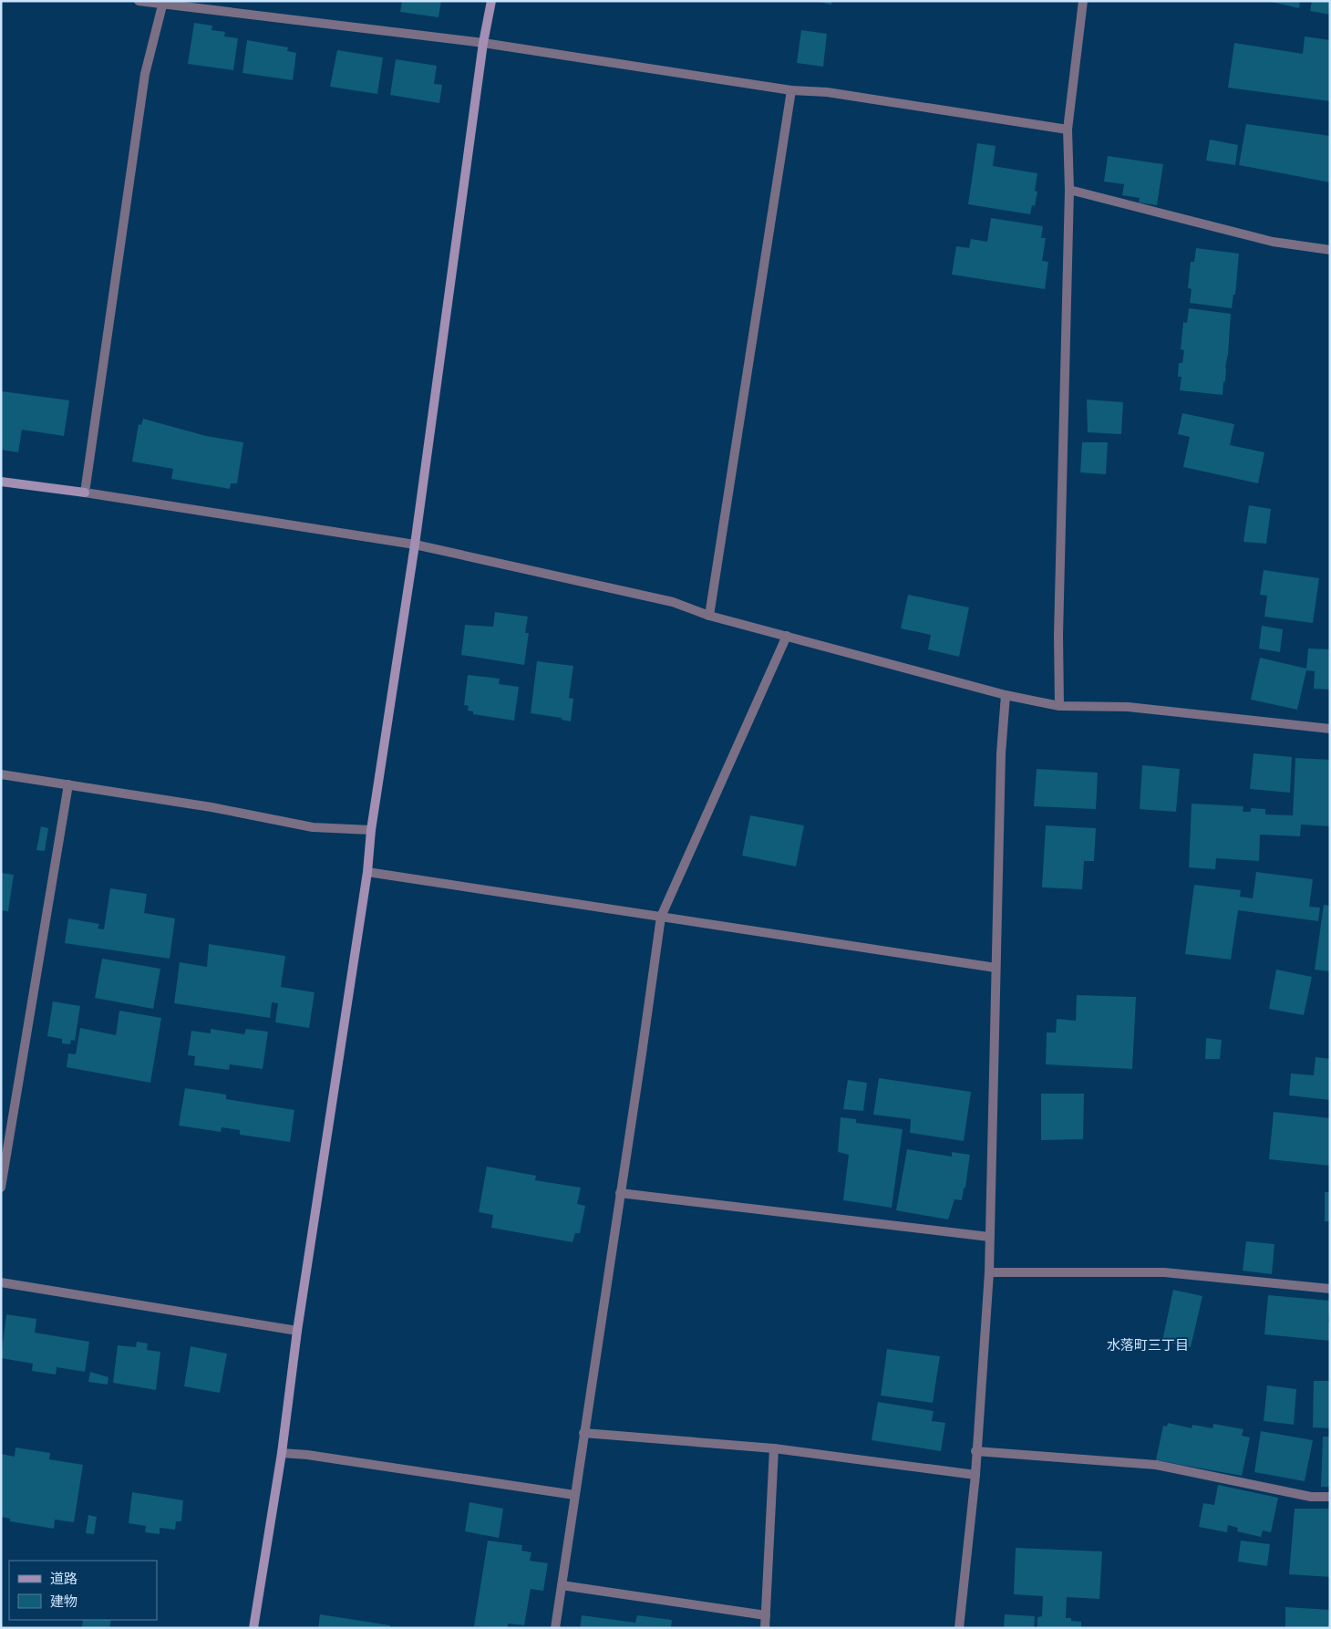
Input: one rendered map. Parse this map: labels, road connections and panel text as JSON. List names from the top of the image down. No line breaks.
{"districts":["水落町三丁目"],"legend":["道路","建物"]}
